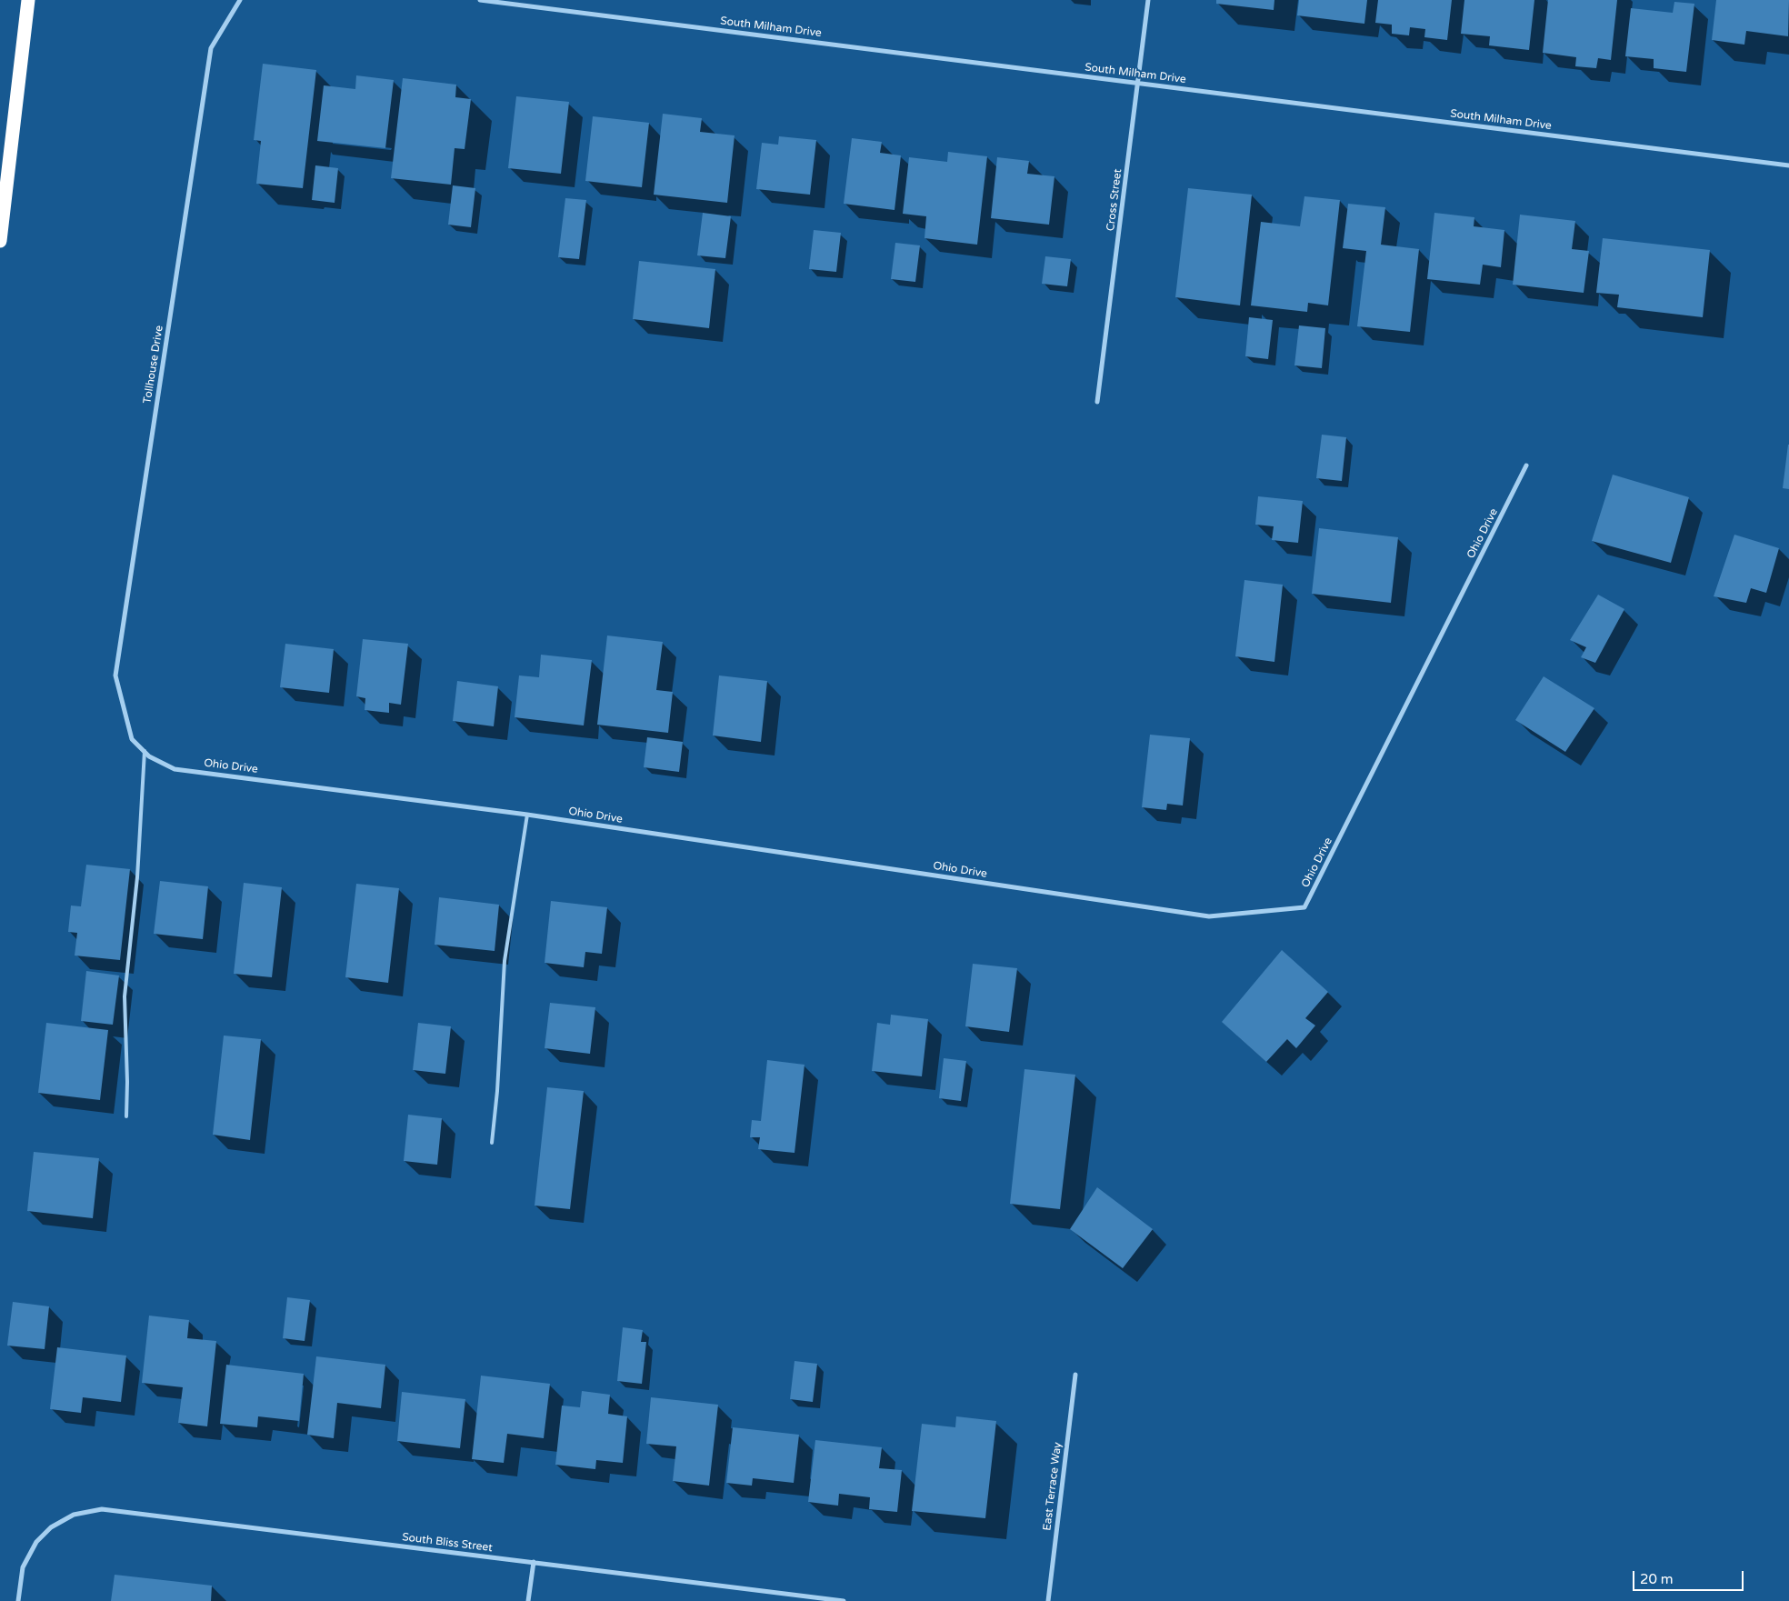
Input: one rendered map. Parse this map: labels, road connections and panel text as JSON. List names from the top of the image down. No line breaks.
{"streets":{"street":["South Milham Drive","Cross Street","Tollhouse Drive","Ohio Drive","East Terrace Way","South Bliss Street"]},"crossings":[["South Milham Drive","Cross Street"],["Tollhouse Drive","Ohio Drive"]],"scale_bar":"20 m"}
